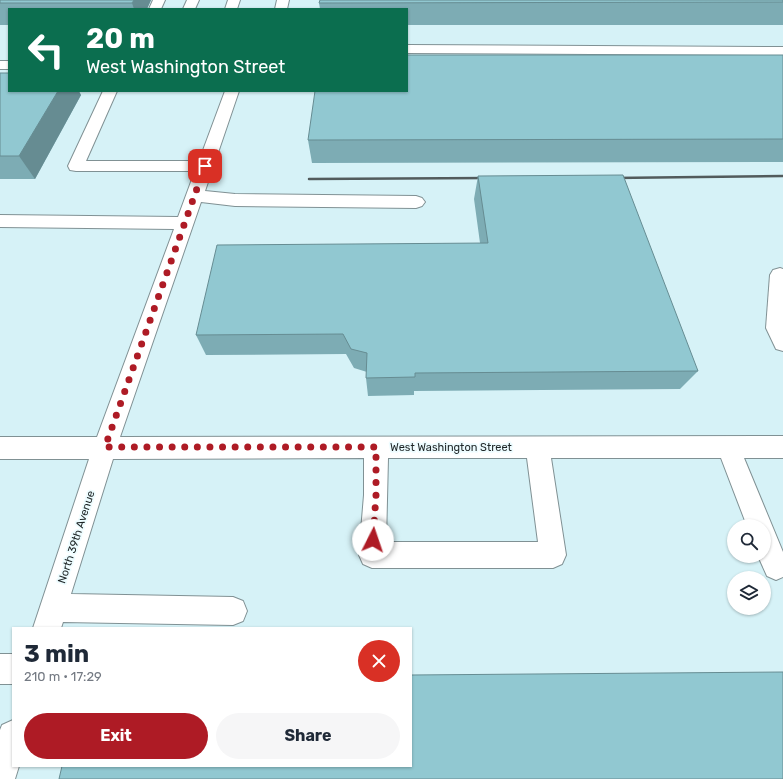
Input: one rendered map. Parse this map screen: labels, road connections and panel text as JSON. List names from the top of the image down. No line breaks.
{"streets":{"street":["West Washington Street","North 39th Avenue"]},"crossings":[["West Washington Street","North 39th Avenue"]],"page":{"turn":["20 m","West Washington Street"],"heading":["3 min","210 m · 17:29"],"buttons":["Exit","Share"]}}
